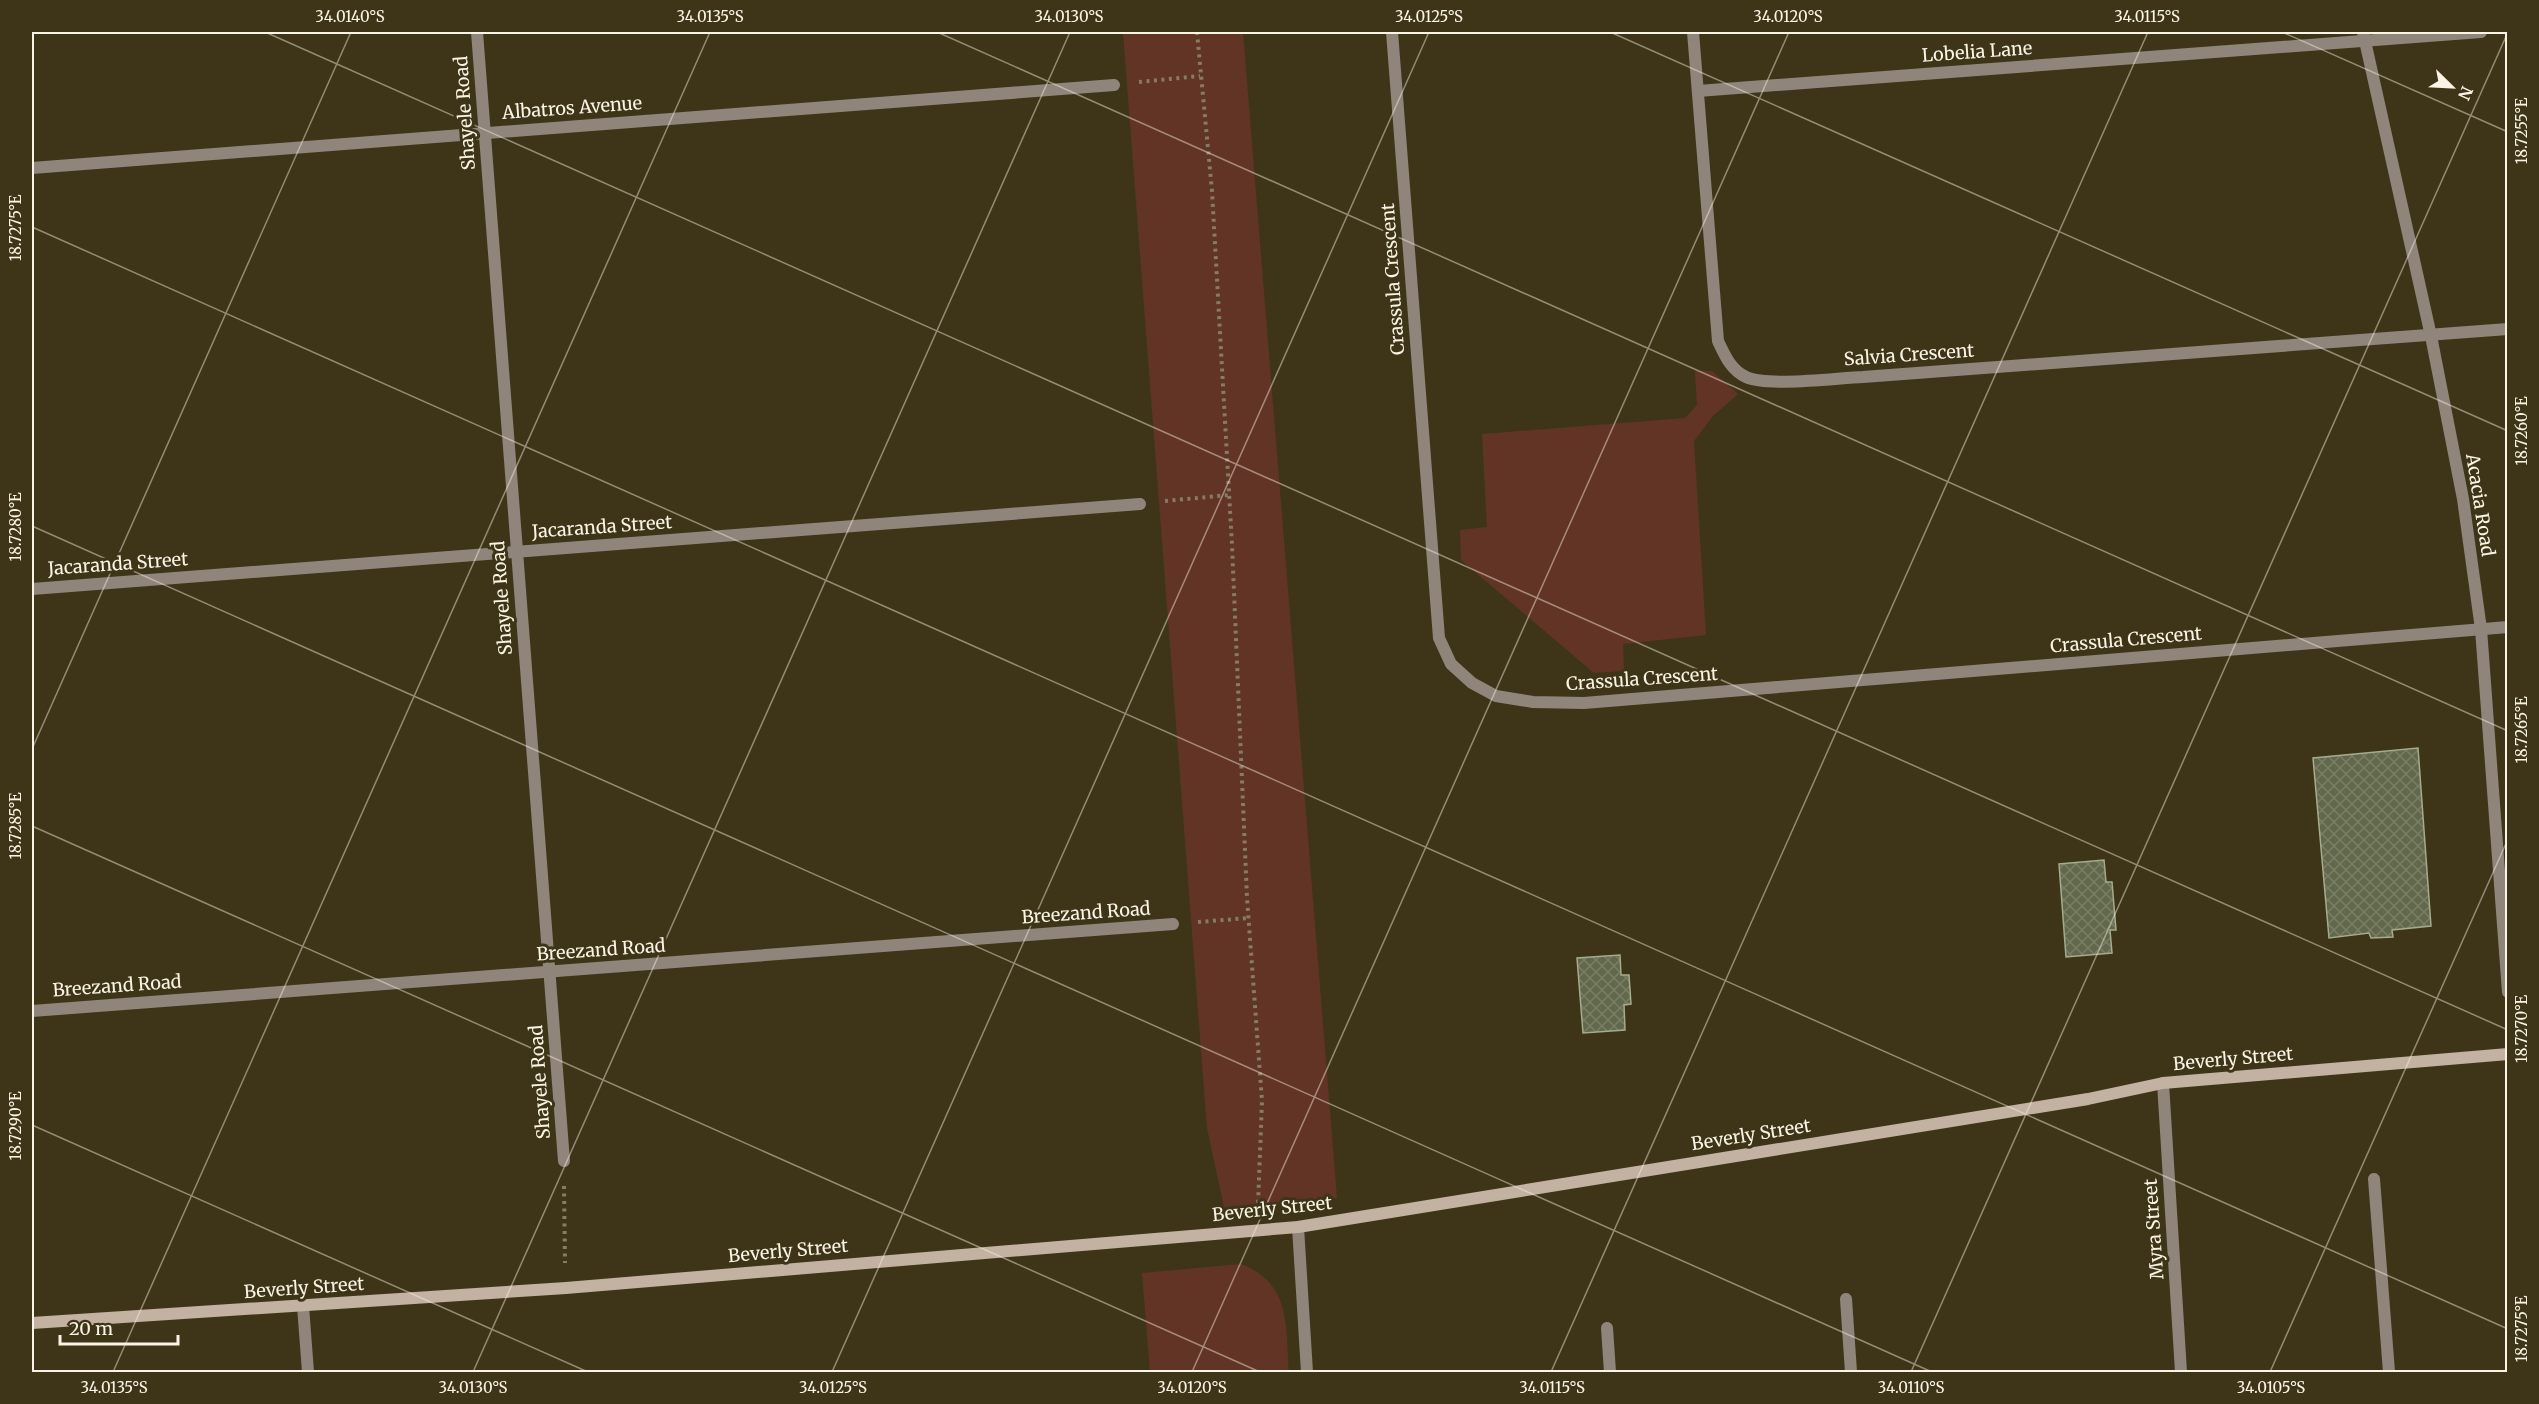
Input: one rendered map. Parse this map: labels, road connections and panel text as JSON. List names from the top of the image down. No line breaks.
{"streets":{"street":["Lobelia Lane","Albatros Avenue","Shayele Road","Crassula Crescent","Salvia Crescent","Acacia Road","Jacaranda Street","Breezand Road","Beverly Street","Myra Street"]},"crossings":[["Lobelia Lane","Salvia Crescent"],["Lobelia Lane","Acacia Road"],["Albatros Avenue","Shayele Road"],["Shayele Road","Jacaranda Street"],["Shayele Road","Breezand Road"],["Crassula Crescent","Acacia Road"],["Salvia Crescent","Acacia Road"],["Beverly Street","Myra Street"]],"scale_bar":"20 m","north":"bottom right","coordinates":["34.0140°S","34.0135°S","34.0130°S","34.0125°S","34.0120°S","34.0115°S","18.7255°E","18.7275°E","18.7260°E","18.7280°E","18.7265°E","18.7285°E","18.7270°E","18.7290°E","34.0110°S","34.0105°S"]}
